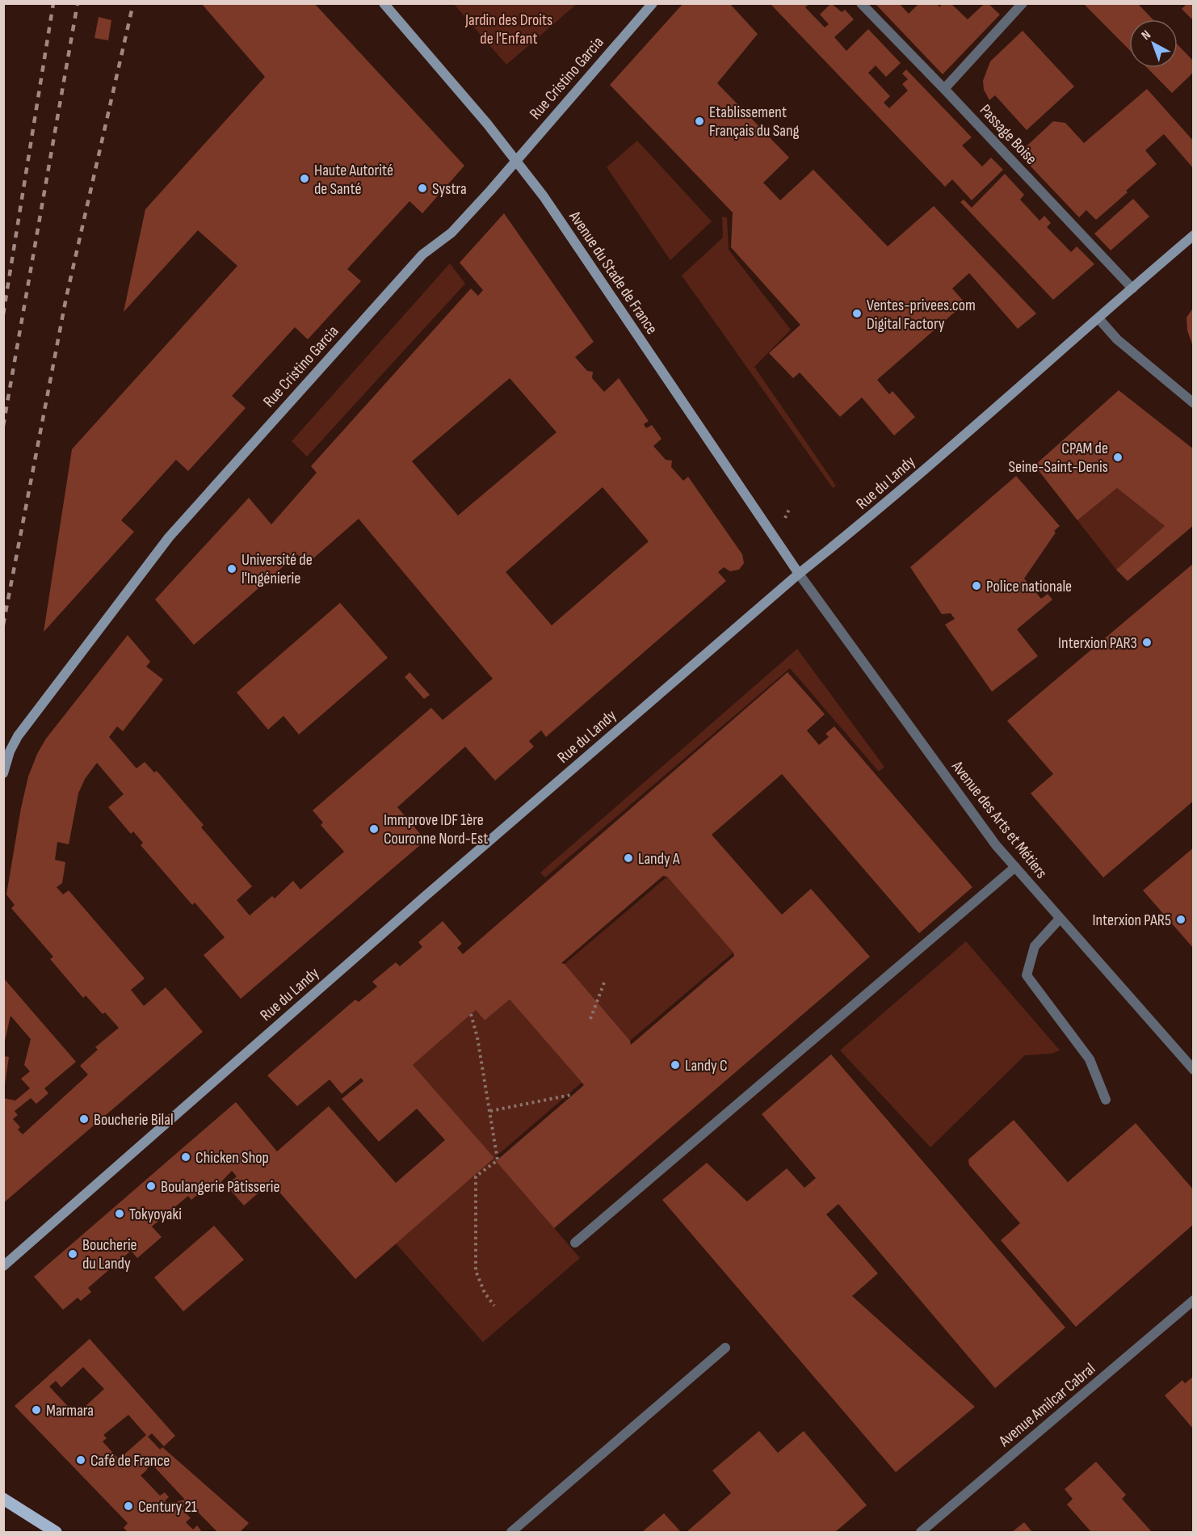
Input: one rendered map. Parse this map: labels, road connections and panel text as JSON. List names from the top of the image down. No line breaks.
{"streets":{"street":["Rue Cristino Garcia","Passage Boise","Avenue du Stade de France","Rue du Landy","Avenue des Arts et Métiers","Avenue Amilcar Cabral"]},"crossings":[["Rue Cristino Garcia","Avenue du Stade de France"],["Passage Boise","Rue du Landy"],["Avenue du Stade de France","Rue du Landy"],["Avenue du Stade de France","Avenue des Arts et Métiers"],["Rue du Landy","Avenue des Arts et Métiers"]],"parks":["Jardin des Droits de l'Enfant"],"places":["Etablissement Français du Sang","Haute Autorité de Santé","Systra","Ventes-privees.com Digital Factory","CPAM de Seine-Saint-Denis","Université de l'Ingénierie","Police nationale","Interxion PAR3","Immprove IDF 1ère Couronne Nord-Est","Landy A","Interxion PAR5","Landy C","Boucherie Bilal","Chicken Shop","Boulangerie Pâtisserie","Tokyoyaki","Boucherie du Landy","Marmara","Café de France","Century 21"],"north":"top left"}
